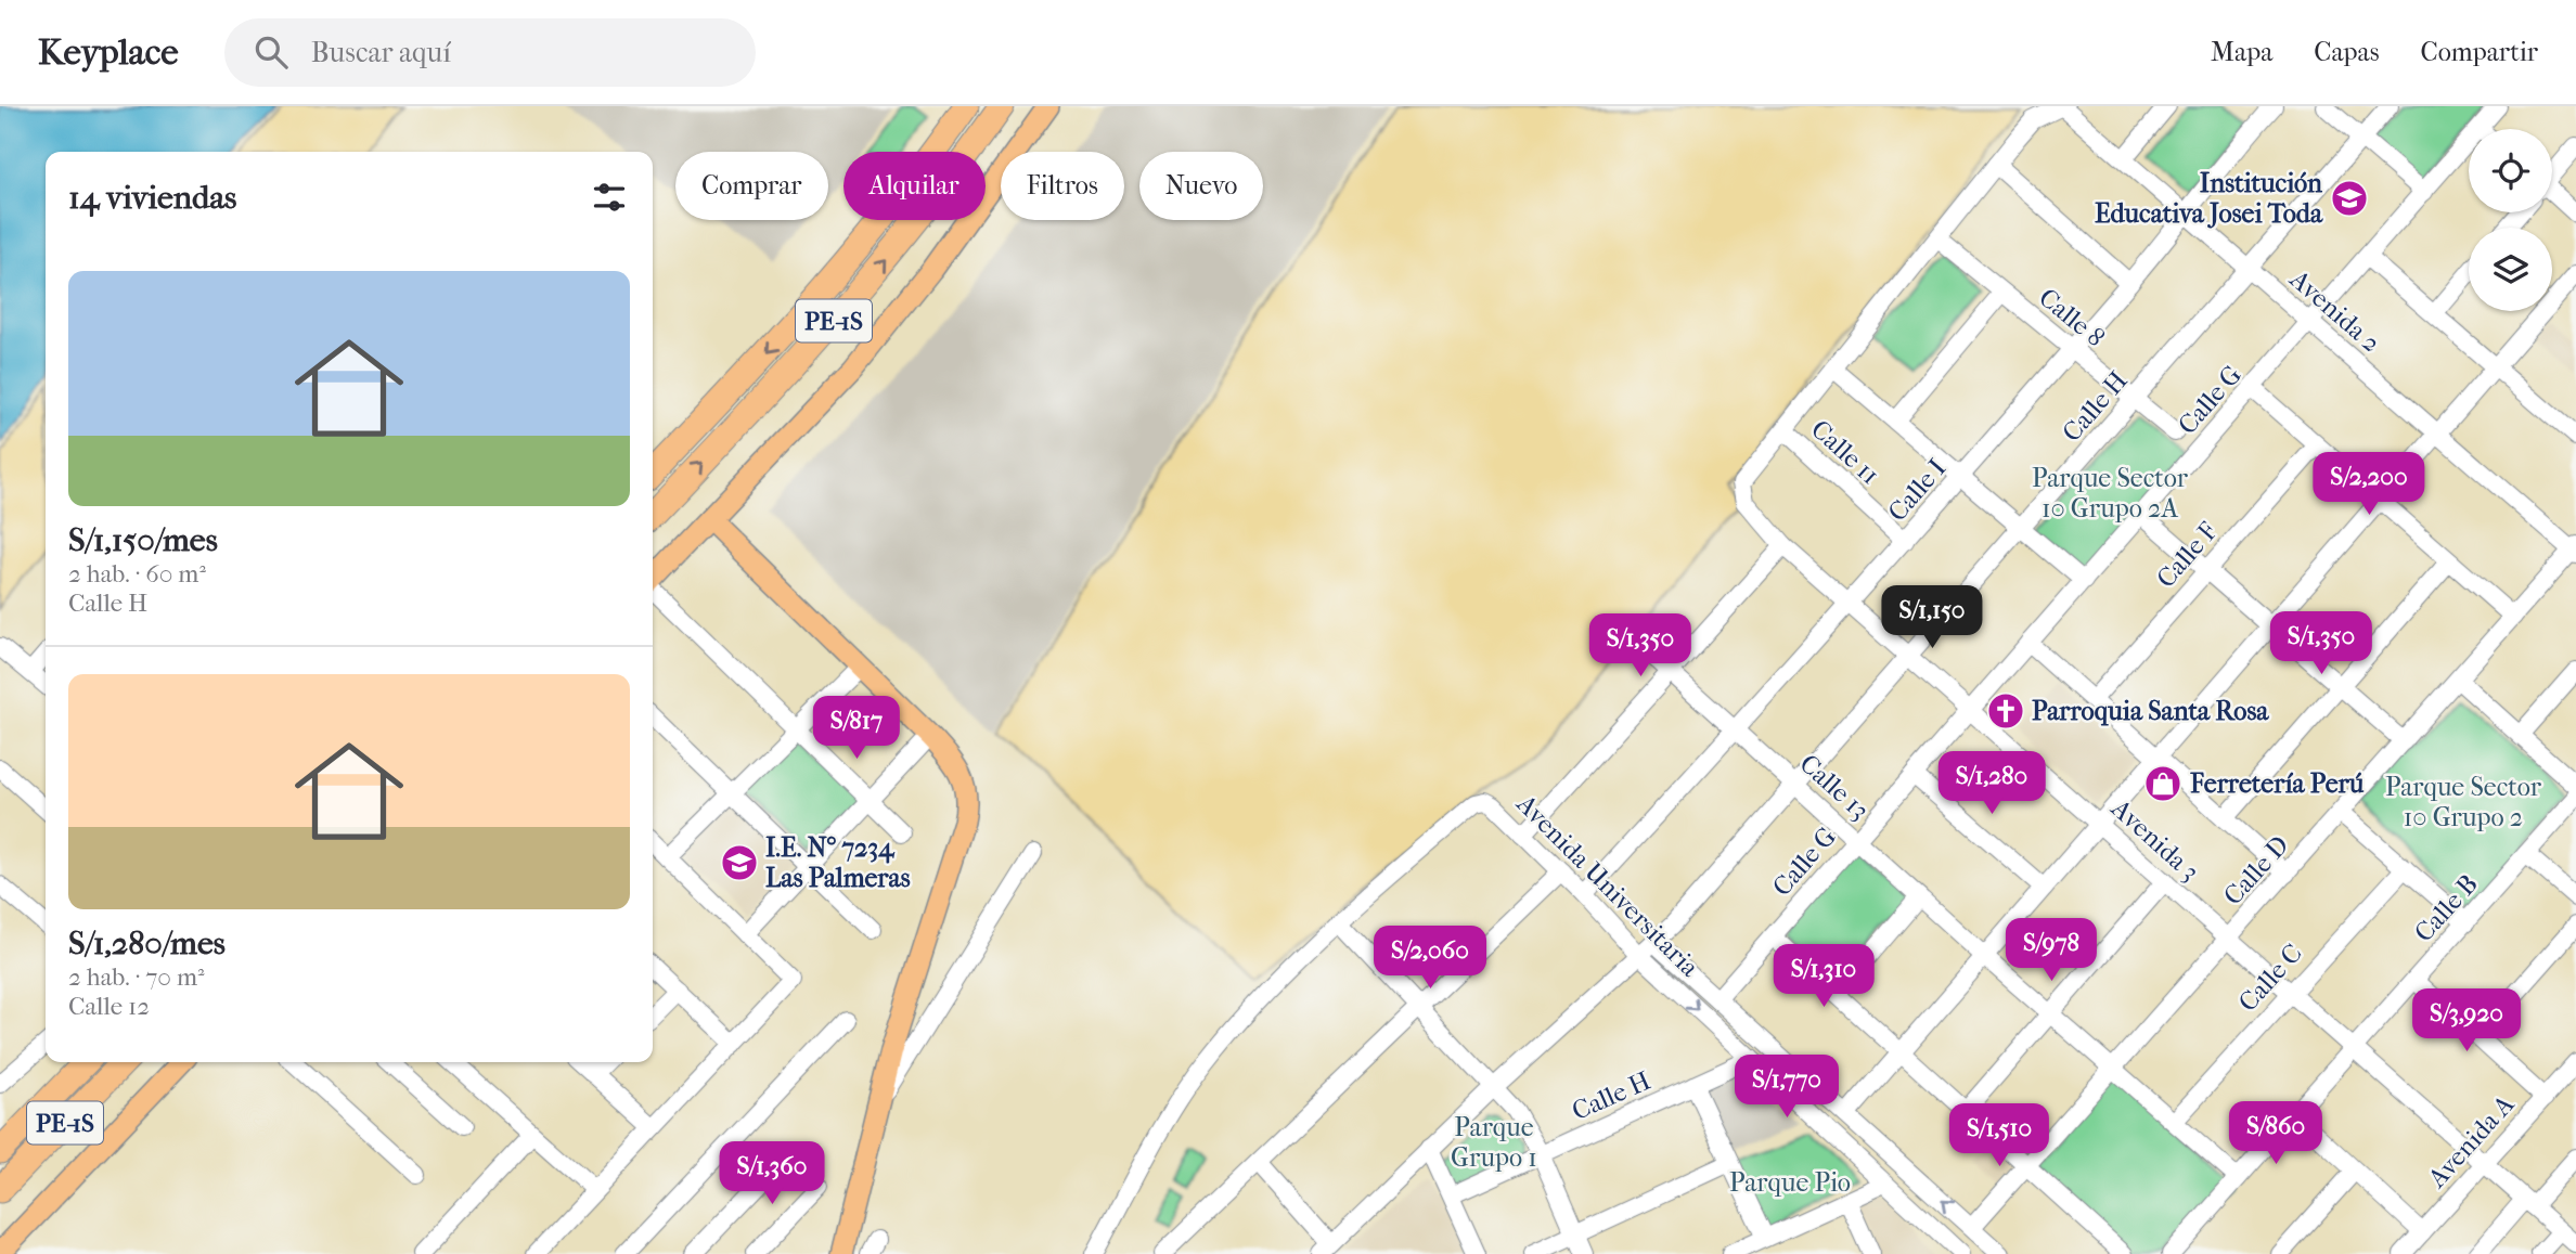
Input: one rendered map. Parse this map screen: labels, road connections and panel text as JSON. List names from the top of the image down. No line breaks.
{"streets":{"highway":["PE-1S"],"street":["Avenida 2","Calle 8","Calle G","Calle H","Calle 11","Calle I","Calle F","Calle 13","Avenida 3","Calle D","Avenida Universitaria","Calle B","Calle C","Avenida A"]},"crossings":[["Avenida 2","Calle G"],["Avenida 2","Calle H"],["Avenida 2","Calle I"],["Avenida 2","Calle D"],["Calle 8","Calle H"],["Calle 8","Calle I"],["Calle G","Calle 13"],["Calle G","Avenida 3"],["Calle G","Avenida Universitaria"],["Calle H","Calle 13"],["Calle H","Avenida 3"],["Calle H","Avenida Universitaria"],["Calle 11","Calle I"],["Calle 11","Avenida 3"],["Calle I","Calle 13"],["Calle I","Avenida 3"],["Calle I","Avenida Universitaria"],["Calle 13","Calle D"],["Calle 13","Calle B"],["Calle 13","Calle C"],["Avenida 3","Calle D"],["Avenida 3","Calle B"],["Avenida 3","Calle C"],["Avenida 3","Avenida A"],["Calle D","Avenida Universitaria"]],"parks":["Parque Sector 10 Grupo 2A","Parque Sector 10 Grupo 2","Parque Grupo 1","Parque Pio"],"places":{"school or university":["Institución Educativa Josei Toda","I.E. N° 7234 Las Palmeras"],"church":["Parroquia Santa Rosa"],"shop":["Ferretería Perú"]},"page":{"header":"Keyplace","search":"Buscar aquí","nav":["Mapa","Capas","Compartir"],"chip":["Comprar","Alquilar","Filtros","Nuevo"],"heading":"14 viviendas","list":[{"name":"S/1,150/mes","note":"2 hab. · 60 m² · Calle H"},{"name":"S/1,280/mes","note":"2 hab. · 70 m² · Calle 12"}],"price":["S/2,200","S/1,150","S/1,350","S/1,350","S/817","S/1,280","S/978","S/2,060","S/1,310","S/3,920","S/1,770","S/860","S/1,510","S/1,360"]}}
